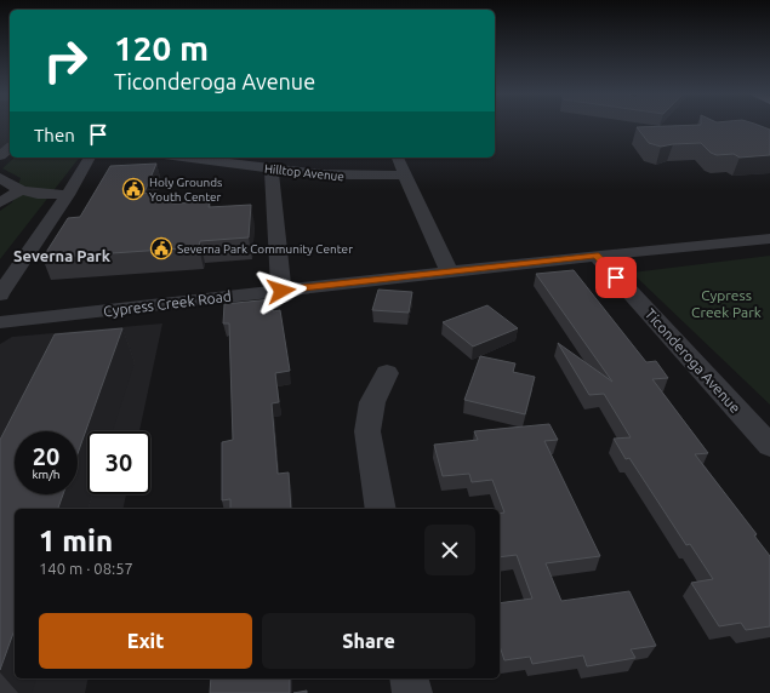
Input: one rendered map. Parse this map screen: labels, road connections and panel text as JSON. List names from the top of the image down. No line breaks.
{"streets":{"street":["Hilltop Avenue","Cypress Creek Road","Ticonderoga Avenue"]},"crossings":[["Cypress Creek Road","Ticonderoga Avenue"]],"districts":["Severna Park"],"parks":["Cypress Creek Park"],"places":{"public building":["Holy Grounds Youth Center","Severna Park Community Center"]},"page":{"turn":["120 m","Ticonderoga Avenue"],"then":"Then","speed":"20 km/h","limit":"30","heading":["1 min","140 m · 08:57"],"buttons":["Exit","Share"]}}
